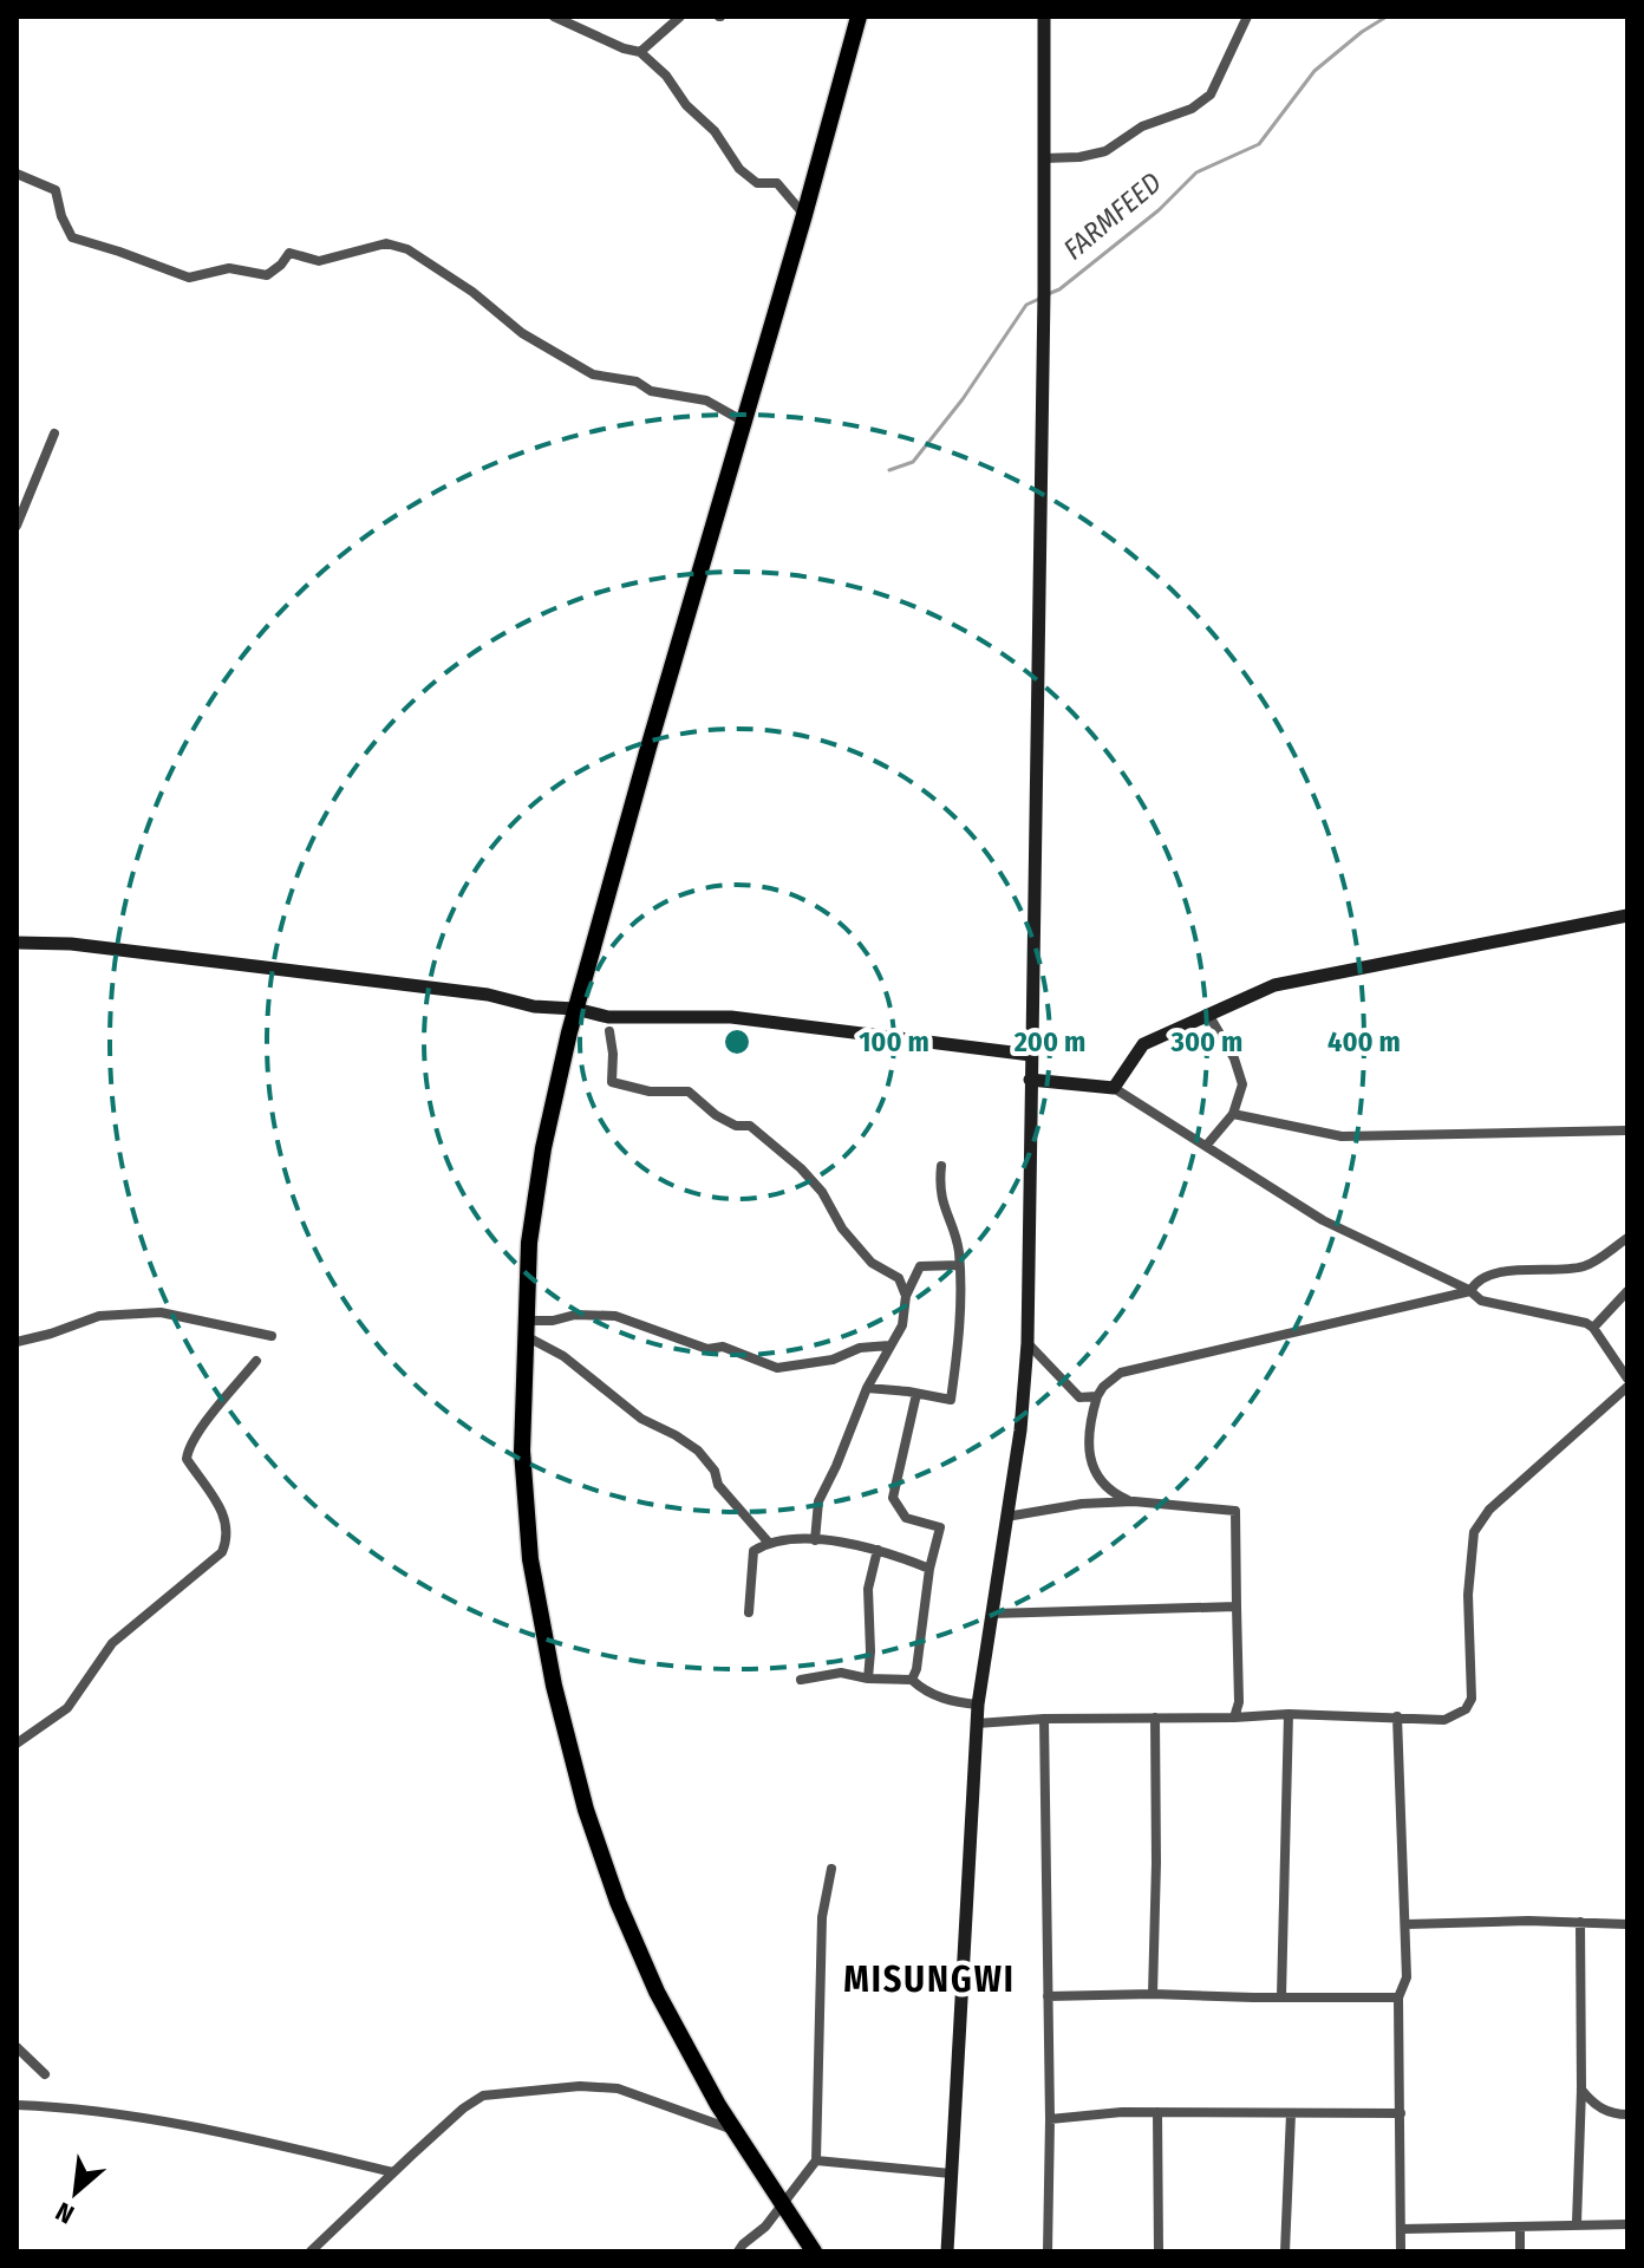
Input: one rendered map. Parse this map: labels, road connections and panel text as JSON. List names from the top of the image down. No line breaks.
{"districts":["MISUNGWI"],"water":["FARMFEED"],"north":"bottom left","rings":["100 m","200 m","300 m","400 m"]}
